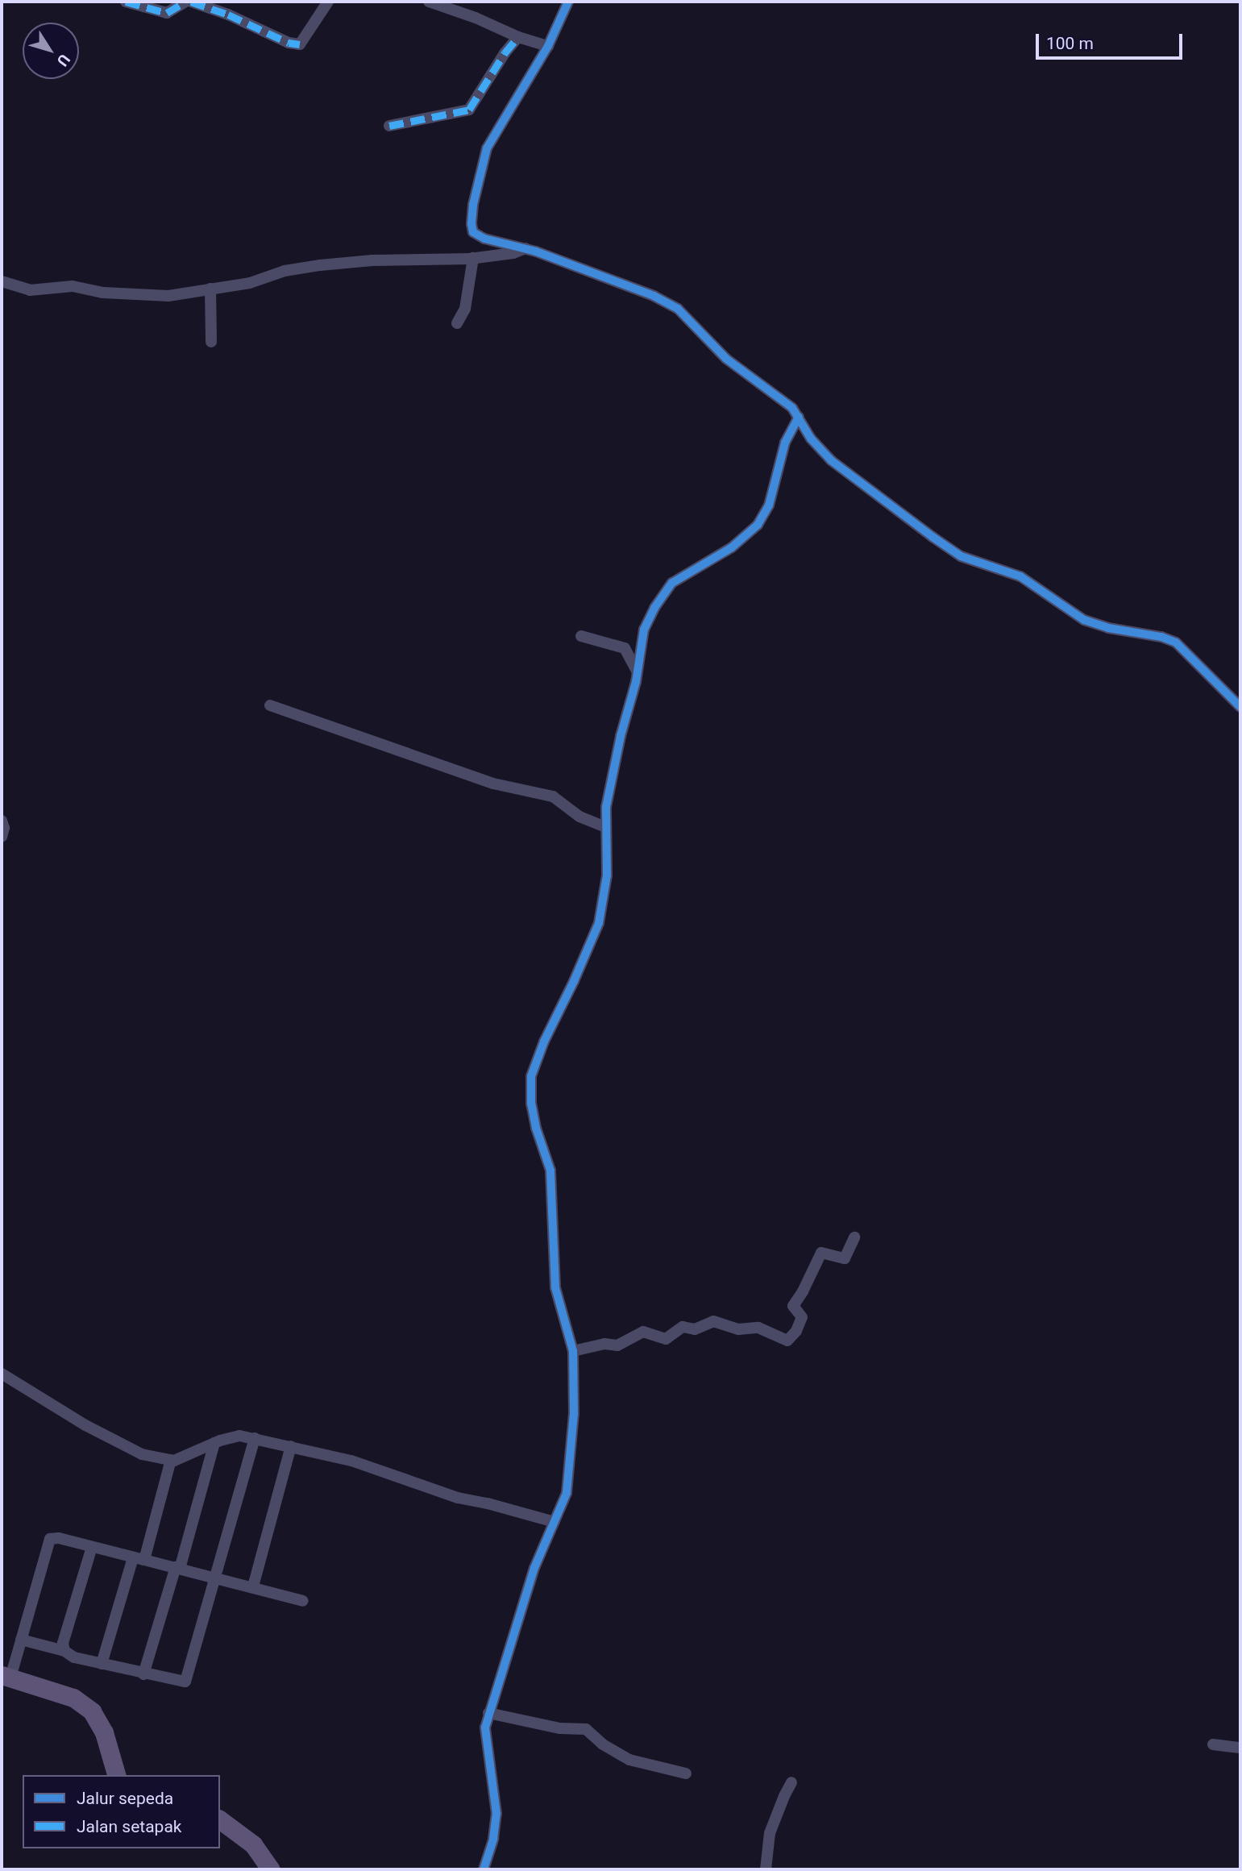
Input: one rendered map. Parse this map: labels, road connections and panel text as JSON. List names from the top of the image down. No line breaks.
{"legend":["Jalur sepeda","Jalan setapak"],"scale_bar":"100 m","north":"bottom right"}
